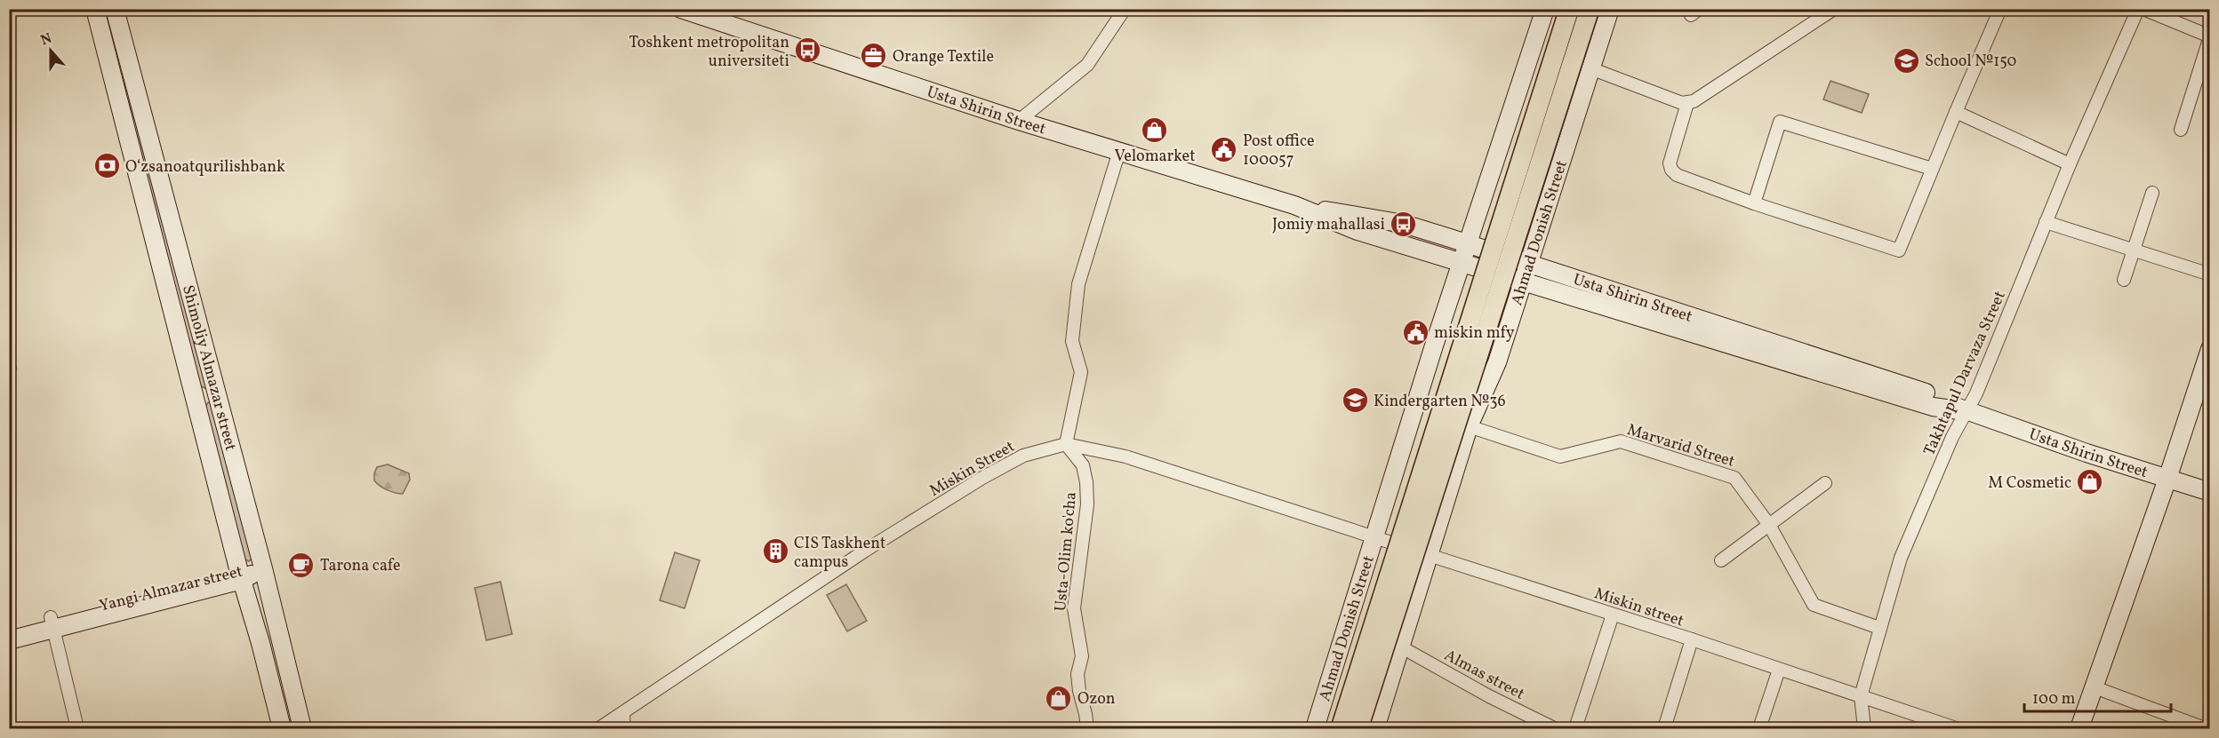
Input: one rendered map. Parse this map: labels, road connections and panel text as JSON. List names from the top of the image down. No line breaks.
{"streets":{"main road":["Usta Shirin Street","Ahmad Donish Street","Shimoliy Almazar street","Yangi Almazar street"],"street":["Takhtapul Darvaza Street","Marvarid Street","Miskin Street","Usta-Olim ko'cha","Miskin street","Almas street"]},"crossings":[["Usta Shirin Street","Ahmad Donish Street"],["Usta Shirin Street","Takhtapul Darvaza Street"],["Ahmad Donish Street","Marvarid Street"],["Ahmad Donish Street","Miskin Street"],["Ahmad Donish Street","Miskin street"],["Ahmad Donish Street","Almas street"],["Shimoliy Almazar street","Yangi Almazar street"],["Takhtapul Darvaza Street","Marvarid Street"],["Takhtapul Darvaza Street","Miskin street"],["Miskin Street","Usta-Olim ko'cha"],["Miskin Street","Miskin street"]],"places":{"bus stop":["Toshkent metropolitan universiteti","Jomiy mahallasi"],"office":["Orange Textile"],"school or university":["School №150","Kindergarten №36"],"shop":["Velomarket","M Cosmetic","Ozon"],"public building":["Post office 100057","miskin mfy"],"bank":["Oʻzsanoatqurilishbank"],"building":["CIS Taskhent campus"],"cafe":["Tarona cafe"]},"scale_bar":"100 m","north":"top"}
